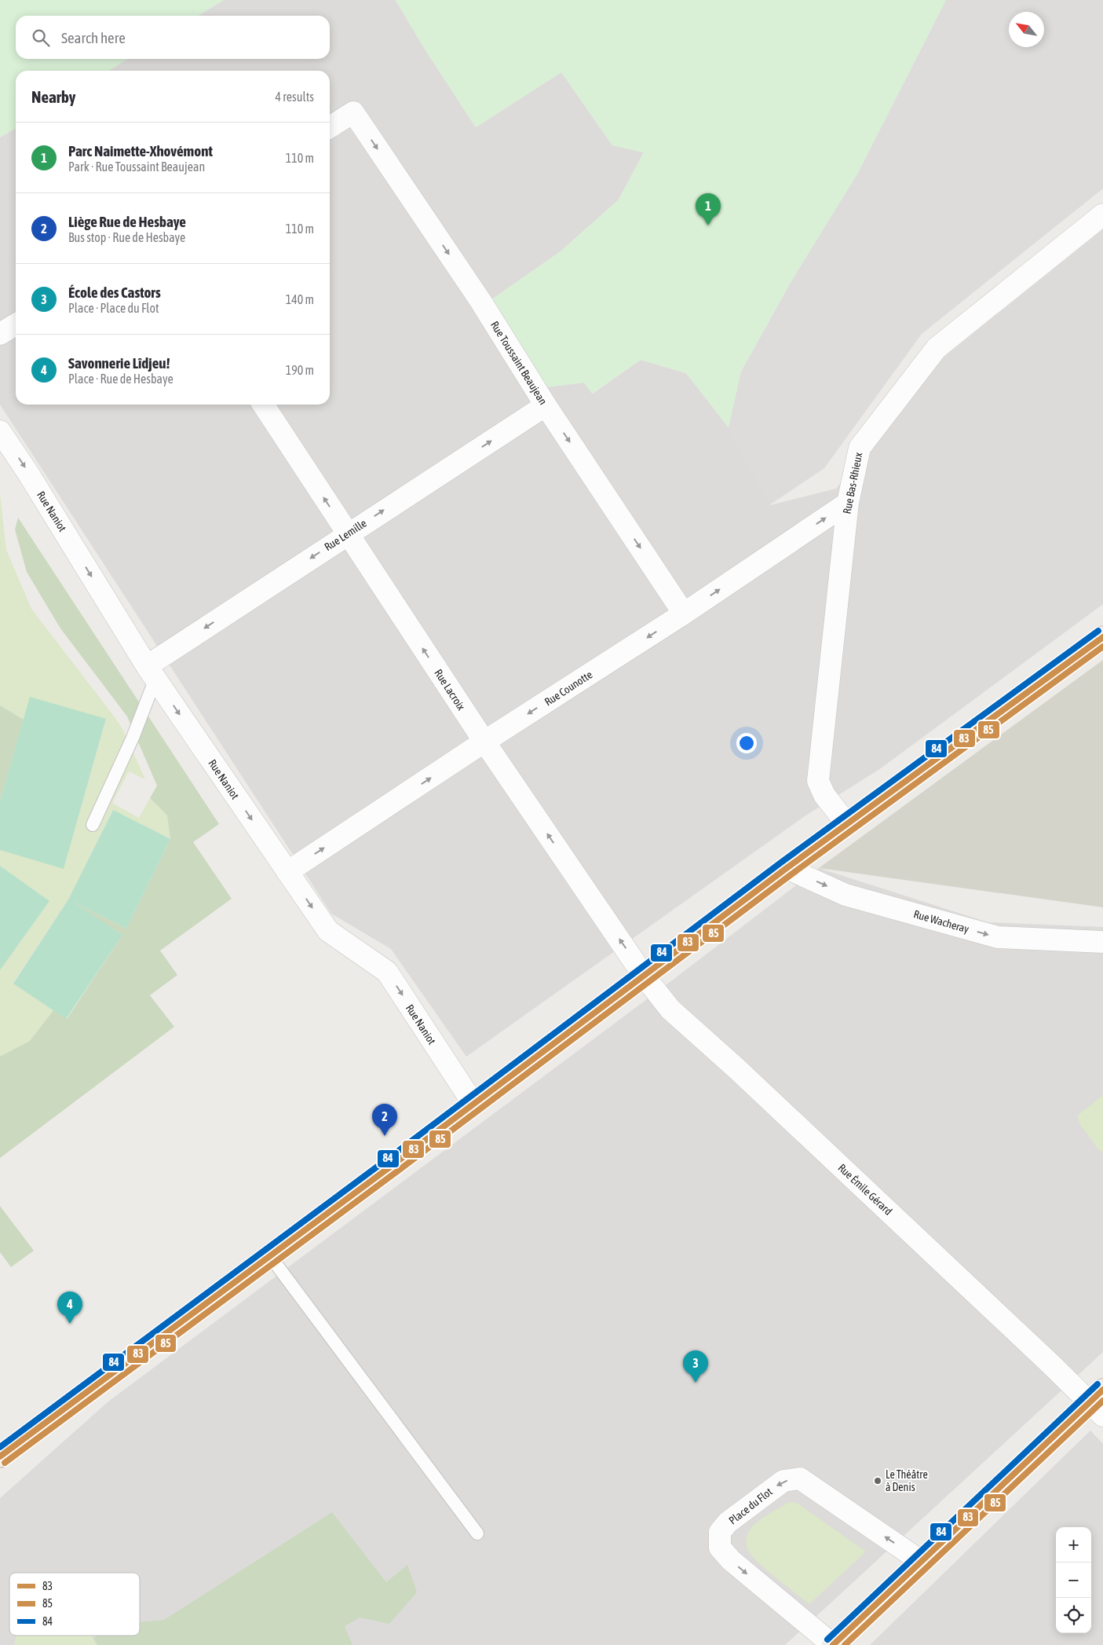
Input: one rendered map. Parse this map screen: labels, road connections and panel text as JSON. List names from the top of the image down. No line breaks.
{"streets":{"street":["Rue Toussaint Beaujean","Rue Bas-Rhieux","Rue Naniot","Rue Lemille","Rue Counotte","Rue Lacroix","Rue Wacheray","Rue Émile Gérard","Place du Flot"]},"crossings":[["Rue Toussaint Beaujean","Rue Lemille"],["Rue Toussaint Beaujean","Rue Counotte"],["Rue Bas-Rhieux","Rue Counotte"],["Rue Naniot","Rue Lemille"],["Rue Naniot","Rue Counotte"],["Rue Lemille","Rue Lacroix"],["Rue Counotte","Rue Lacroix"],["Rue Lacroix","Rue Émile Gérard"]],"one_way":["Rue Toussaint Beaujean","Rue Naniot","Rue Lacroix","Rue Wacheray"],"places":["Le Théâtre à Denis"],"lines":["transit line 84","transit line 83","transit line 85"],"legend":["83","85","84"],"north":"top left","page":{"search":"Search here","heading":["Nearby","4 results"],"list":[{"mark":"1","name":"Parc Naimette-Xhovémont","note":"Park · Rue Toussaint Beaujean","value":"110 m"},{"mark":"2","name":"Liège Rue de Hesbaye","note":"Bus stop · Rue de Hesbaye","value":"110 m"},{"mark":"3","name":"École des Castors","note":"Place · Place du Flot","value":"140 m"},{"mark":"4","name":"Savonnerie Lîdjeu!","note":"Place · Rue de Hesbaye","value":"190 m"}],"pins":["1","2","4","3"],"map_buttons":["+","−"]}}
